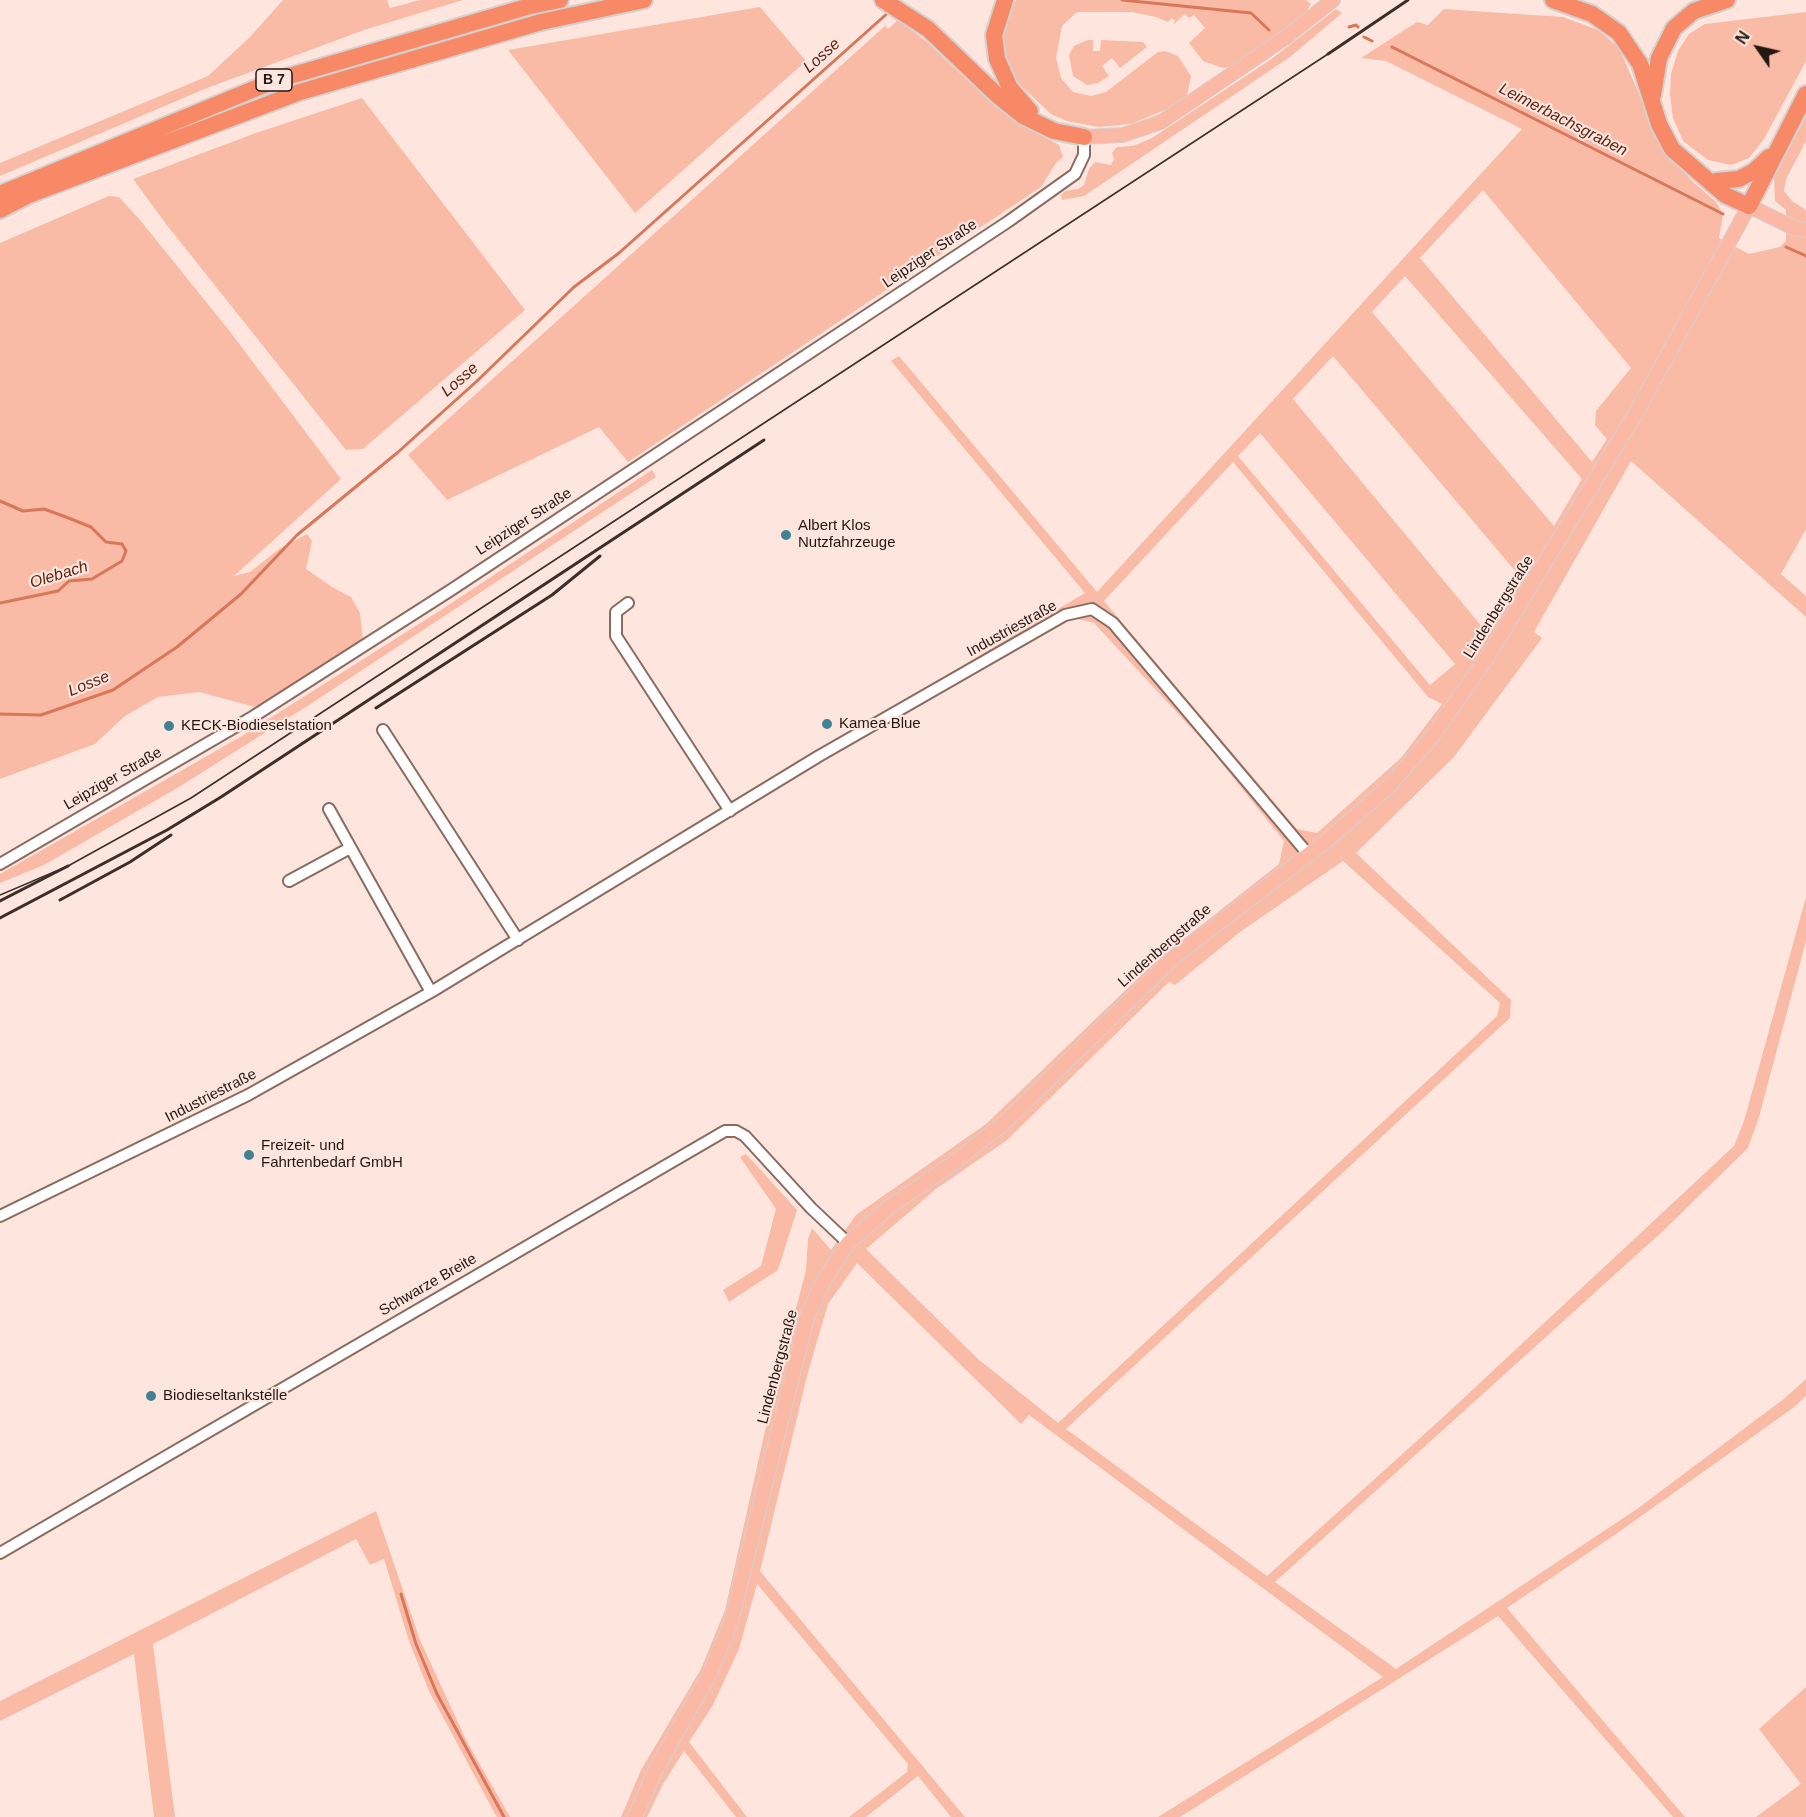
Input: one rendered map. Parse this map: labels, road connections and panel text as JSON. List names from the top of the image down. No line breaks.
{"streets":{"highway":["B 7"],"main road":["Lindenbergstraße"],"street":["Leipziger Straße","Industriestraße","Schwarze Breite"]},"crossings":[["Lindenbergstraße","Industriestraße"],["Lindenbergstraße","Schwarze Breite"]],"water":["Losse","Leimerbachsgraben","Olebach"],"places":["Albert Klos Nutzfahrzeuge","Kamea Blue","KECK-Biodieselstation","Freizeit- und Fahrtenbedarf GmbH","Biodieseltankstelle"],"north":"top left"}
